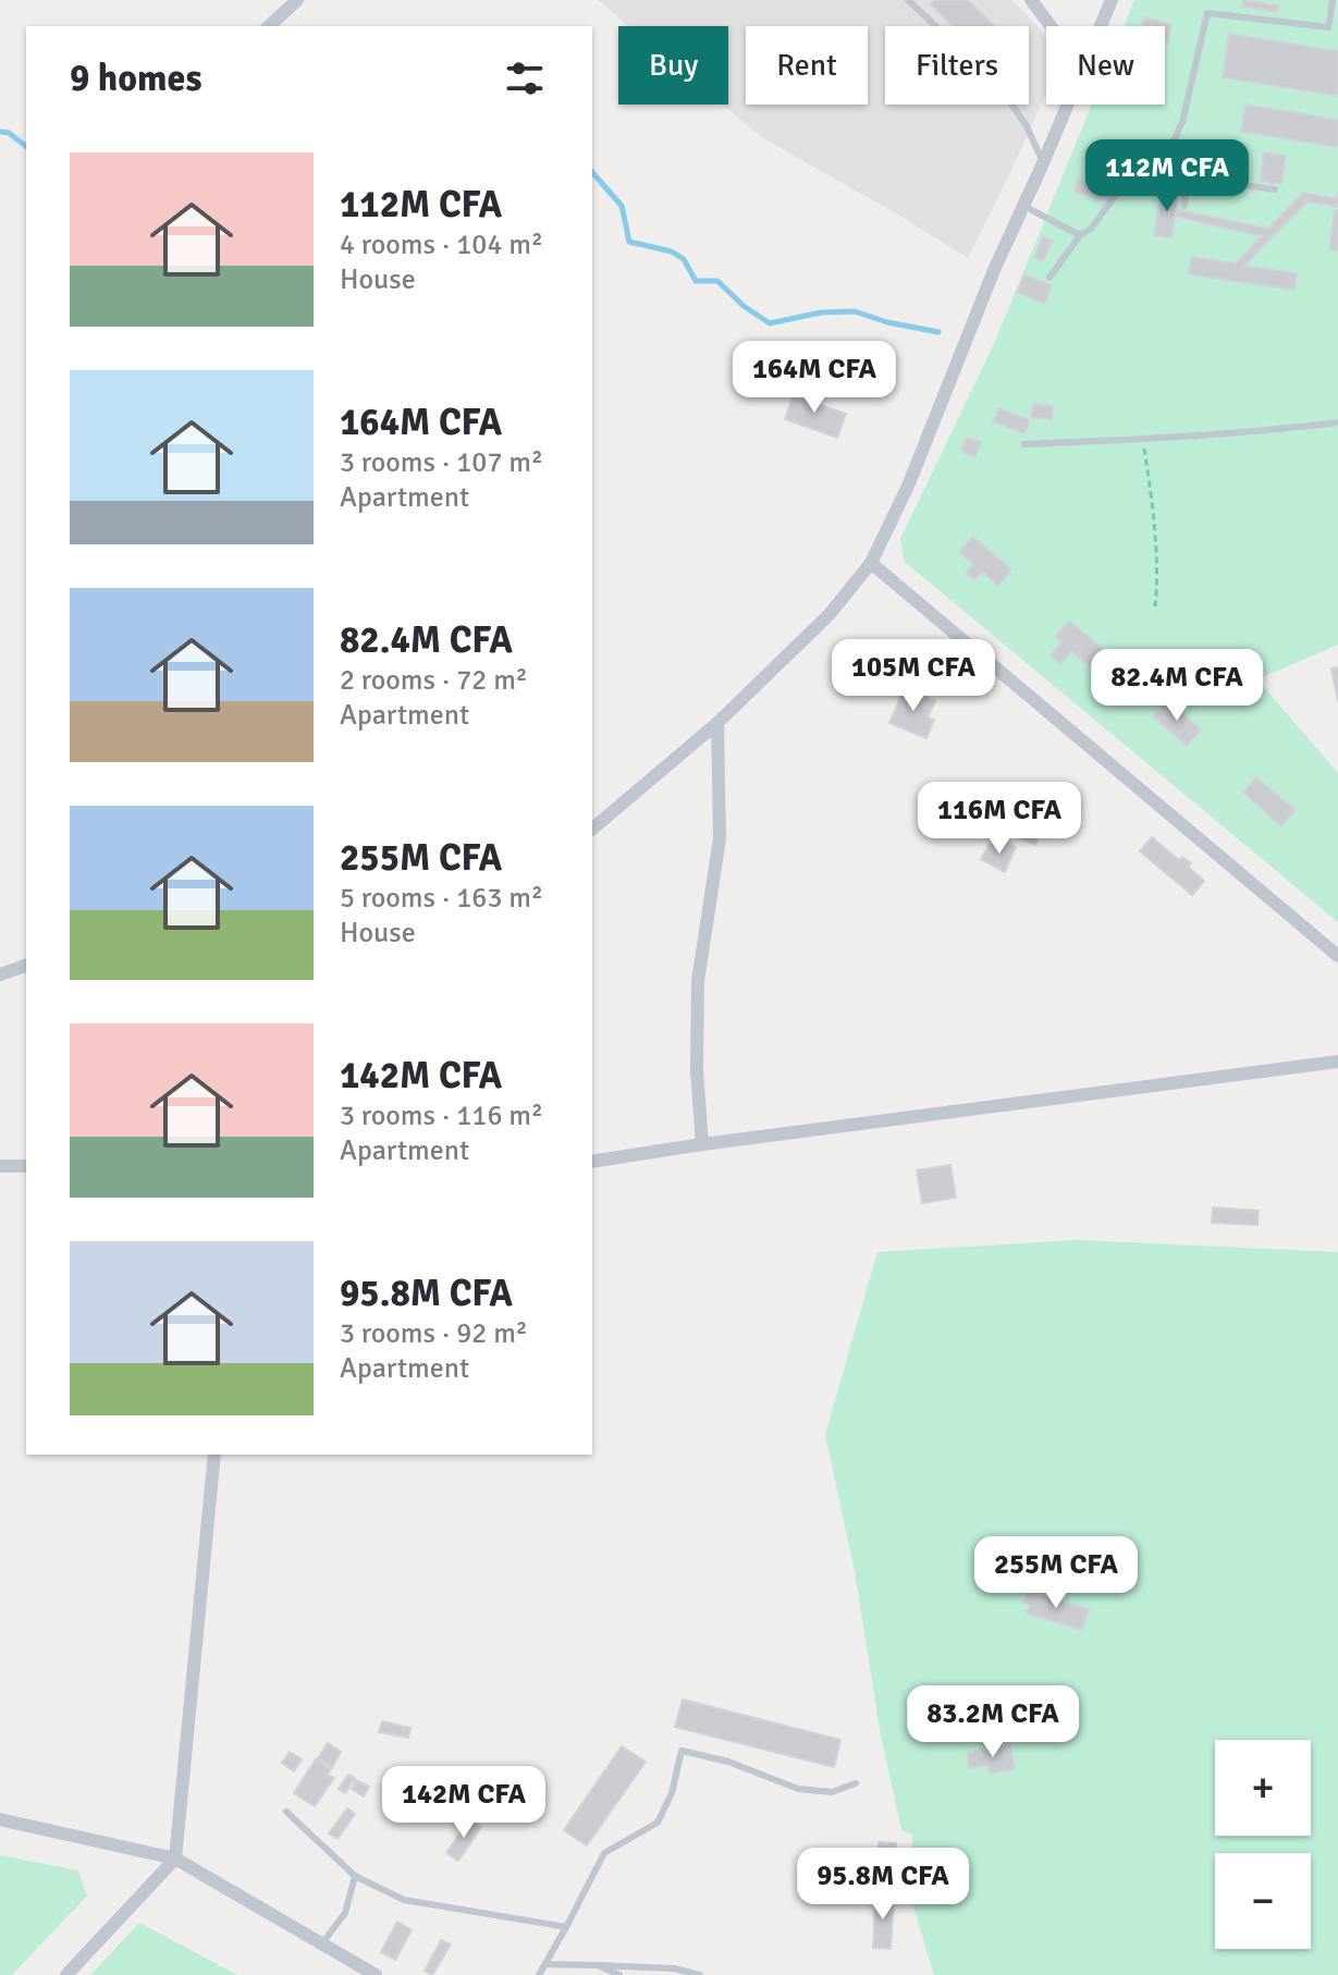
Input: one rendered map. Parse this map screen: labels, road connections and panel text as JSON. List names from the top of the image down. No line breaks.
{"page":{"chip":["Buy","Rent","Filters","New"],"heading":"9 homes","list":[{"name":"112M CFA","note":"4 rooms · 104 m² · House"},{"name":"164M CFA","note":"3 rooms · 107 m² · Apartment"},{"name":"82.4M CFA","note":"2 rooms · 72 m² · Apartment"},{"name":"255M CFA","note":"5 rooms · 163 m² · House"},{"name":"142M CFA","note":"3 rooms · 116 m² · Apartment"},{"name":"95.8M CFA","note":"3 rooms · 92 m² · Apartment"}],"price":["112M CFA","164M CFA","105M CFA","82.4M CFA","116M CFA","255M CFA","83.2M CFA","142M CFA","95.8M CFA"],"map_buttons":["+","−"]}}
